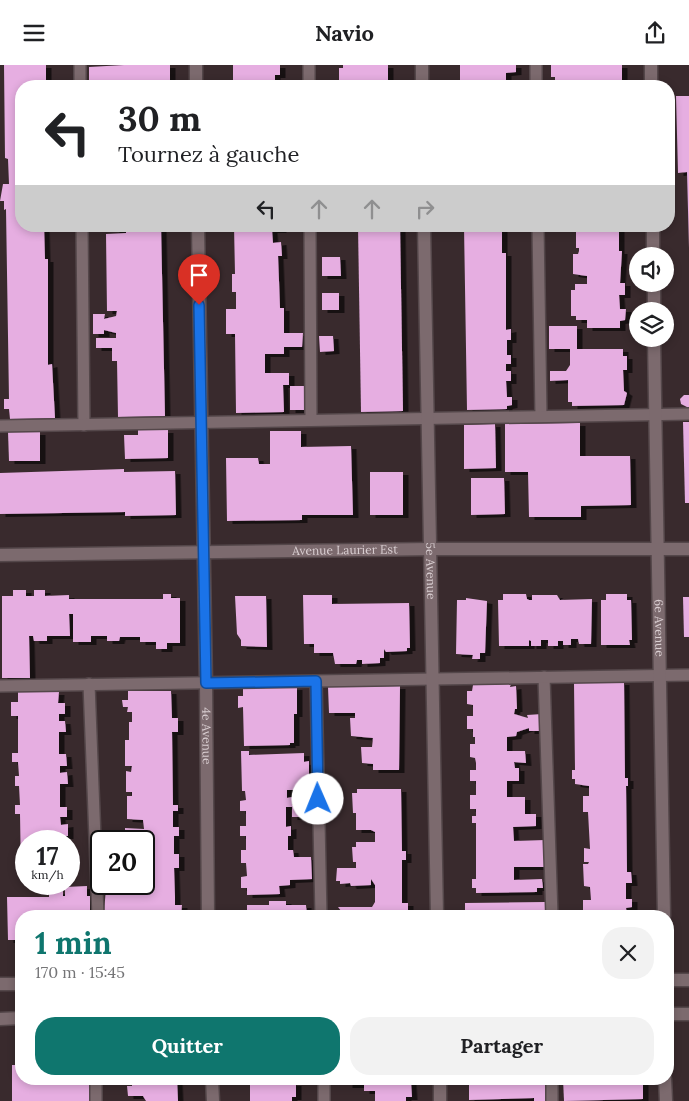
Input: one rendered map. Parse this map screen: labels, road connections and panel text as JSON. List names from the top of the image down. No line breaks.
{"streets":{"street":["Avenue Laurier Est","5e Avenue","6e Avenue","4e Avenue"]},"crossings":[["Avenue Laurier Est","5e Avenue"],["Avenue Laurier Est","6e Avenue"],["Avenue Laurier Est","4e Avenue"]],"page":{"header":"Navio","turn":["30 m","Tournez à gauche"],"speed":"17 km/h","limit":"20","heading":["1 min","170 m · 15:45"],"buttons":["Quitter","Partager"]}}
